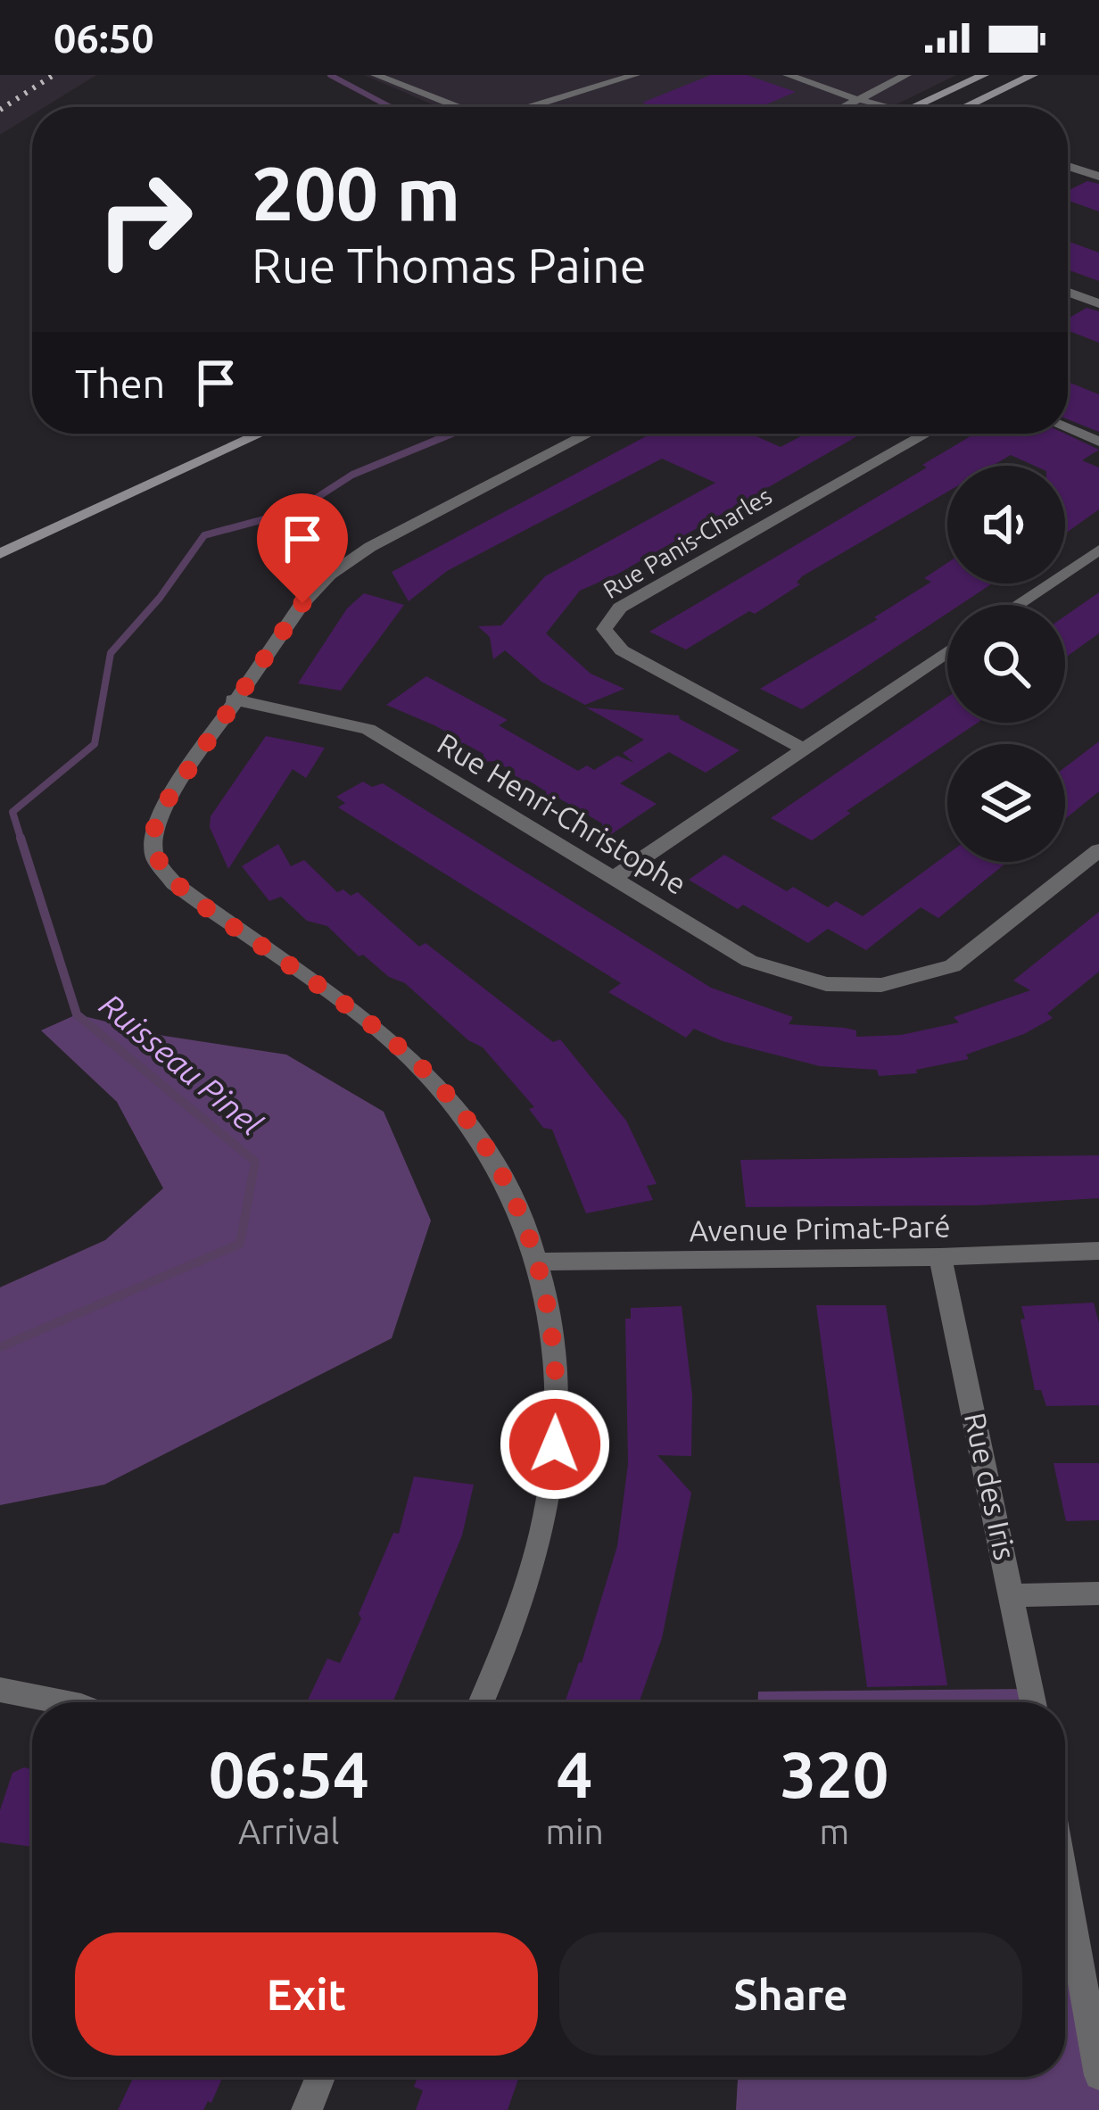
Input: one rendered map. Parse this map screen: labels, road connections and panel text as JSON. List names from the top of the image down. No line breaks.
{"streets":{"street":["Rue Panis-Charles","Rue Henri-Christophe","Avenue Primat-Paré","Rue des Iris"]},"crossings":[["Avenue Primat-Paré","Rue des Iris"]],"water":["Ruisseau Pinel"],"page":{"status":"06:50","turn":["200 m","Rue Thomas Paine"],"then":"Then","eta":["06:54","Arrival","4","min","320","m"],"buttons":["Exit","Share"]}}
